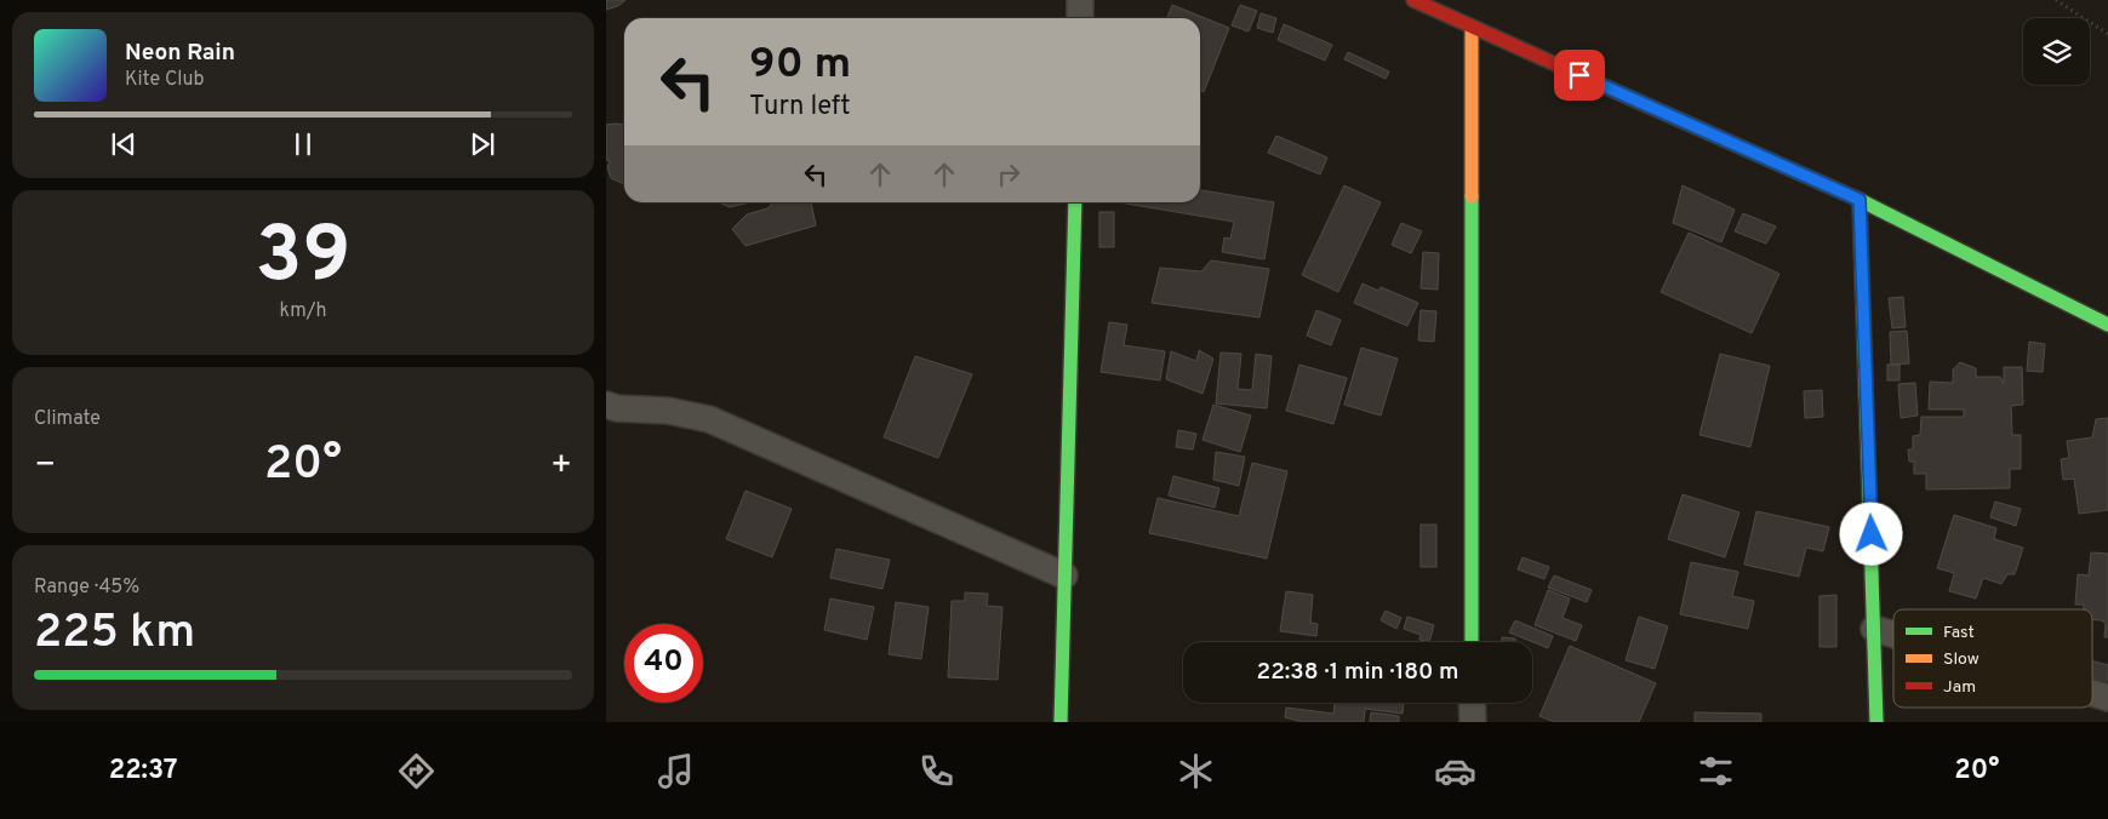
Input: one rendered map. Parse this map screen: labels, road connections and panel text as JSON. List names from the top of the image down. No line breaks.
{"legend":["Fast","Slow","Jam"],"page":{"turn":["90 m","Turn left"],"song":["Neon Rain","Kite Club"],"tile":[["39","km/h"],"Climate",["Range · 45%","225 km"]],"heat":["−","20°","+"],"limit":"40","trip":"22:38 · 1 min · 180 m","tabs":["22:37","20°"]}}
